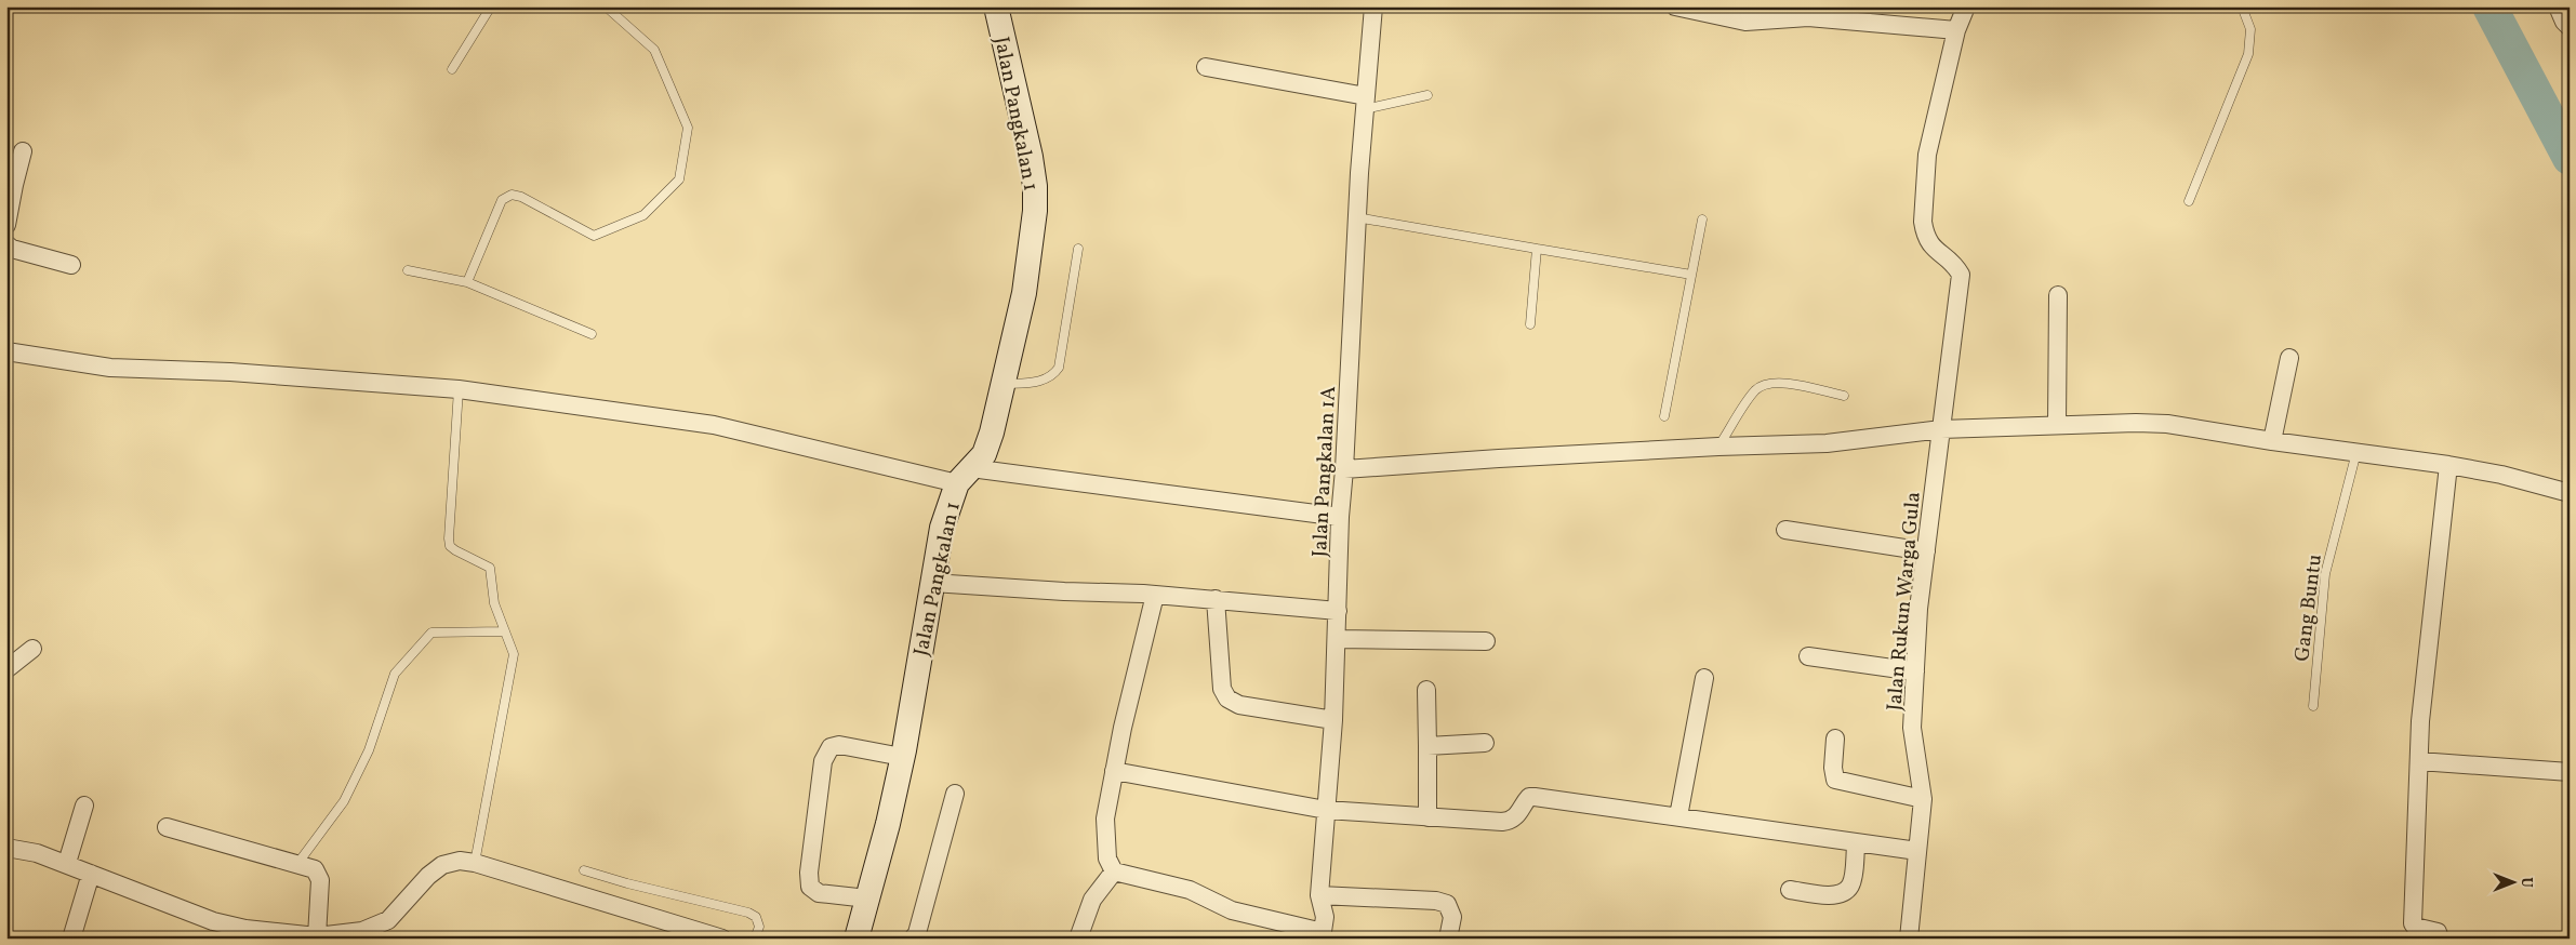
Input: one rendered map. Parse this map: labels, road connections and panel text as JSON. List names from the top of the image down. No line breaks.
{"streets":{"main road":["Jalan Pangkalan 1"],"street":["Jalan Pangkalan 1A","Jalan Rukun Warga Gula"],"lane":["Gang Buntu"]},"north":"right"}
